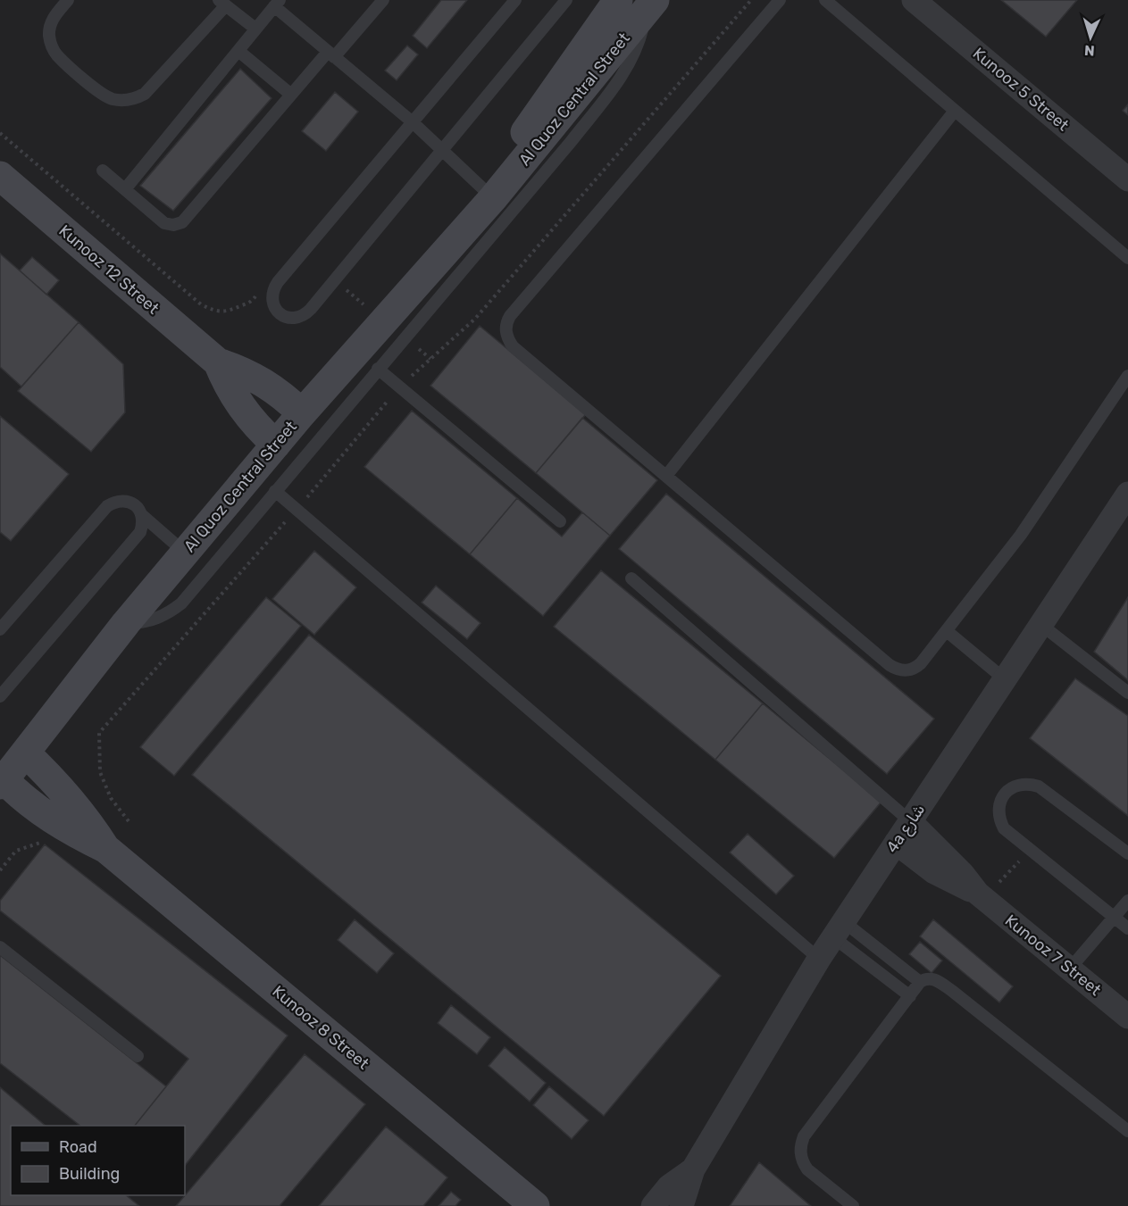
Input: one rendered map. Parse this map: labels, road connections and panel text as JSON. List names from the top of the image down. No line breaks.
{"streets":{"street":["Kunooz 5 Street","Al Quoz Central Street","Kunooz 12 Street","4a شارع","Kunooz 7 Street","Kunooz 8 Street"]},"crossings":[["Al Quoz Central Street","Kunooz 12 Street"],["Al Quoz Central Street","Kunooz 8 Street"],["4a شارع","Kunooz 7 Street"]],"legend":["Road","Building"],"north":"bottom"}
